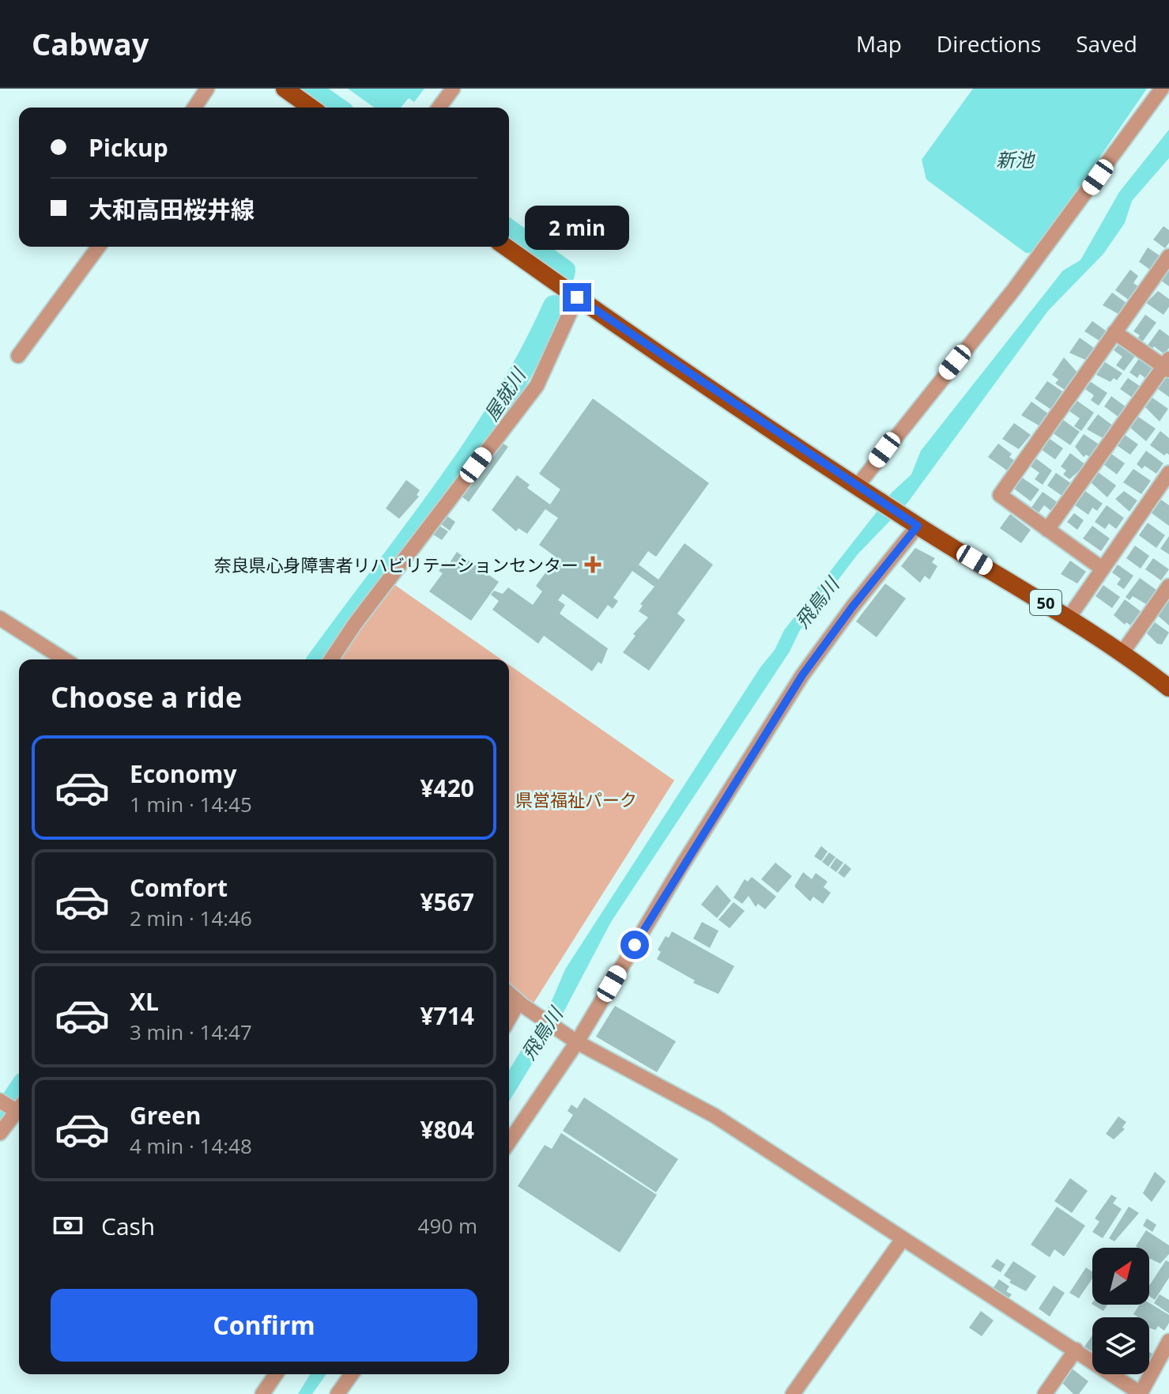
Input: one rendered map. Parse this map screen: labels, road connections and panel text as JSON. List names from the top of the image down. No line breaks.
{"streets":{"main road":["50"]},"water":["新池","屋就川","飛鳥川"],"parks":["県営福祉パーク"],"places":{"health":["奈良県心身障害者リハビリテーションセンター"]},"north":"top right","page":{"header":"Cabway","nav":["Map","Directions","Saved"],"banner":["Pickup","大和高田桜井線"],"bubble":"2 min","heading":"Choose a ride","list":[{"name":"Economy","note":"1 min · 14:45","value":"¥420"},{"name":"Comfort","note":"2 min · 14:46","value":"¥567"},{"name":"XL","note":"3 min · 14:47","value":"¥714"},{"name":"Green","note":"4 min · 14:48","value":"¥804"}],"pay":["Cash","490 m"],"buttons":"Confirm"}}
